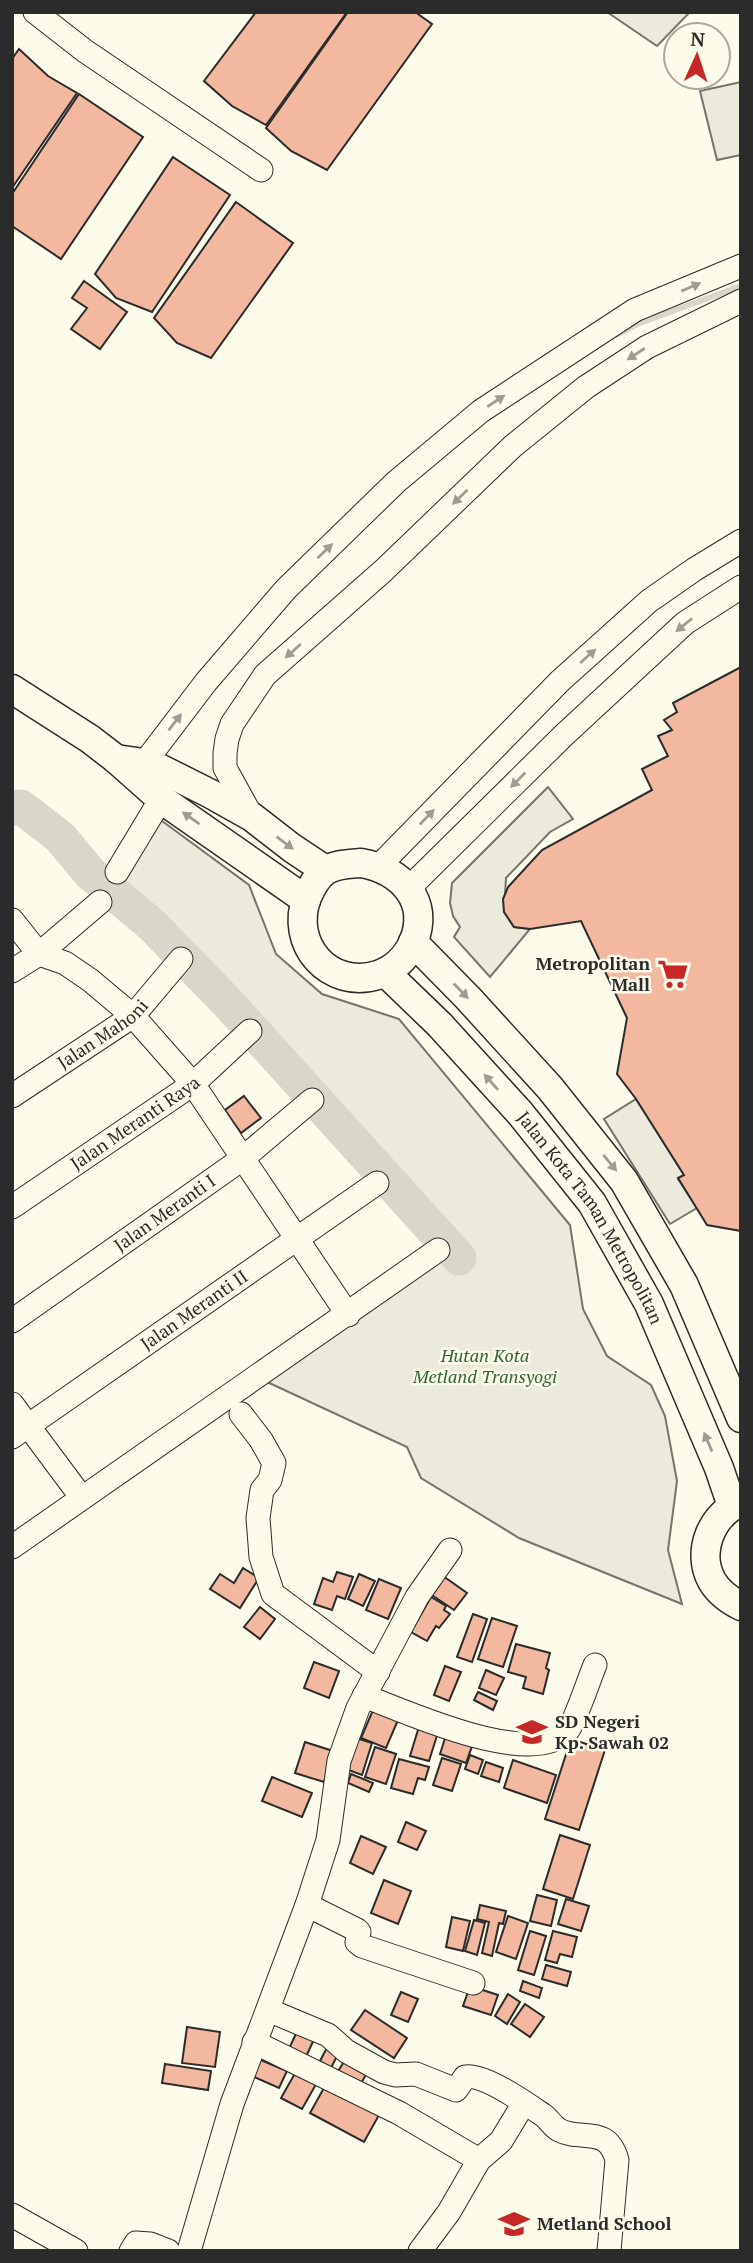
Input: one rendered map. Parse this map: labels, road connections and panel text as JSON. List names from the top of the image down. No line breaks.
{"streets":{"main road":["Jalan Kota Taman Metropolitan"],"street":["Jalan Mahoni","Jalan Meranti Raya","Jalan Meranti I","Jalan Meranti II"]},"parks":["Hutan Kota Metland Transyogi"],"places":{"supermarket":["Metropolitan Mall"],"school or university":["SD Negeri Kp. Sawah 02","Metland School"]},"north":"top"}
